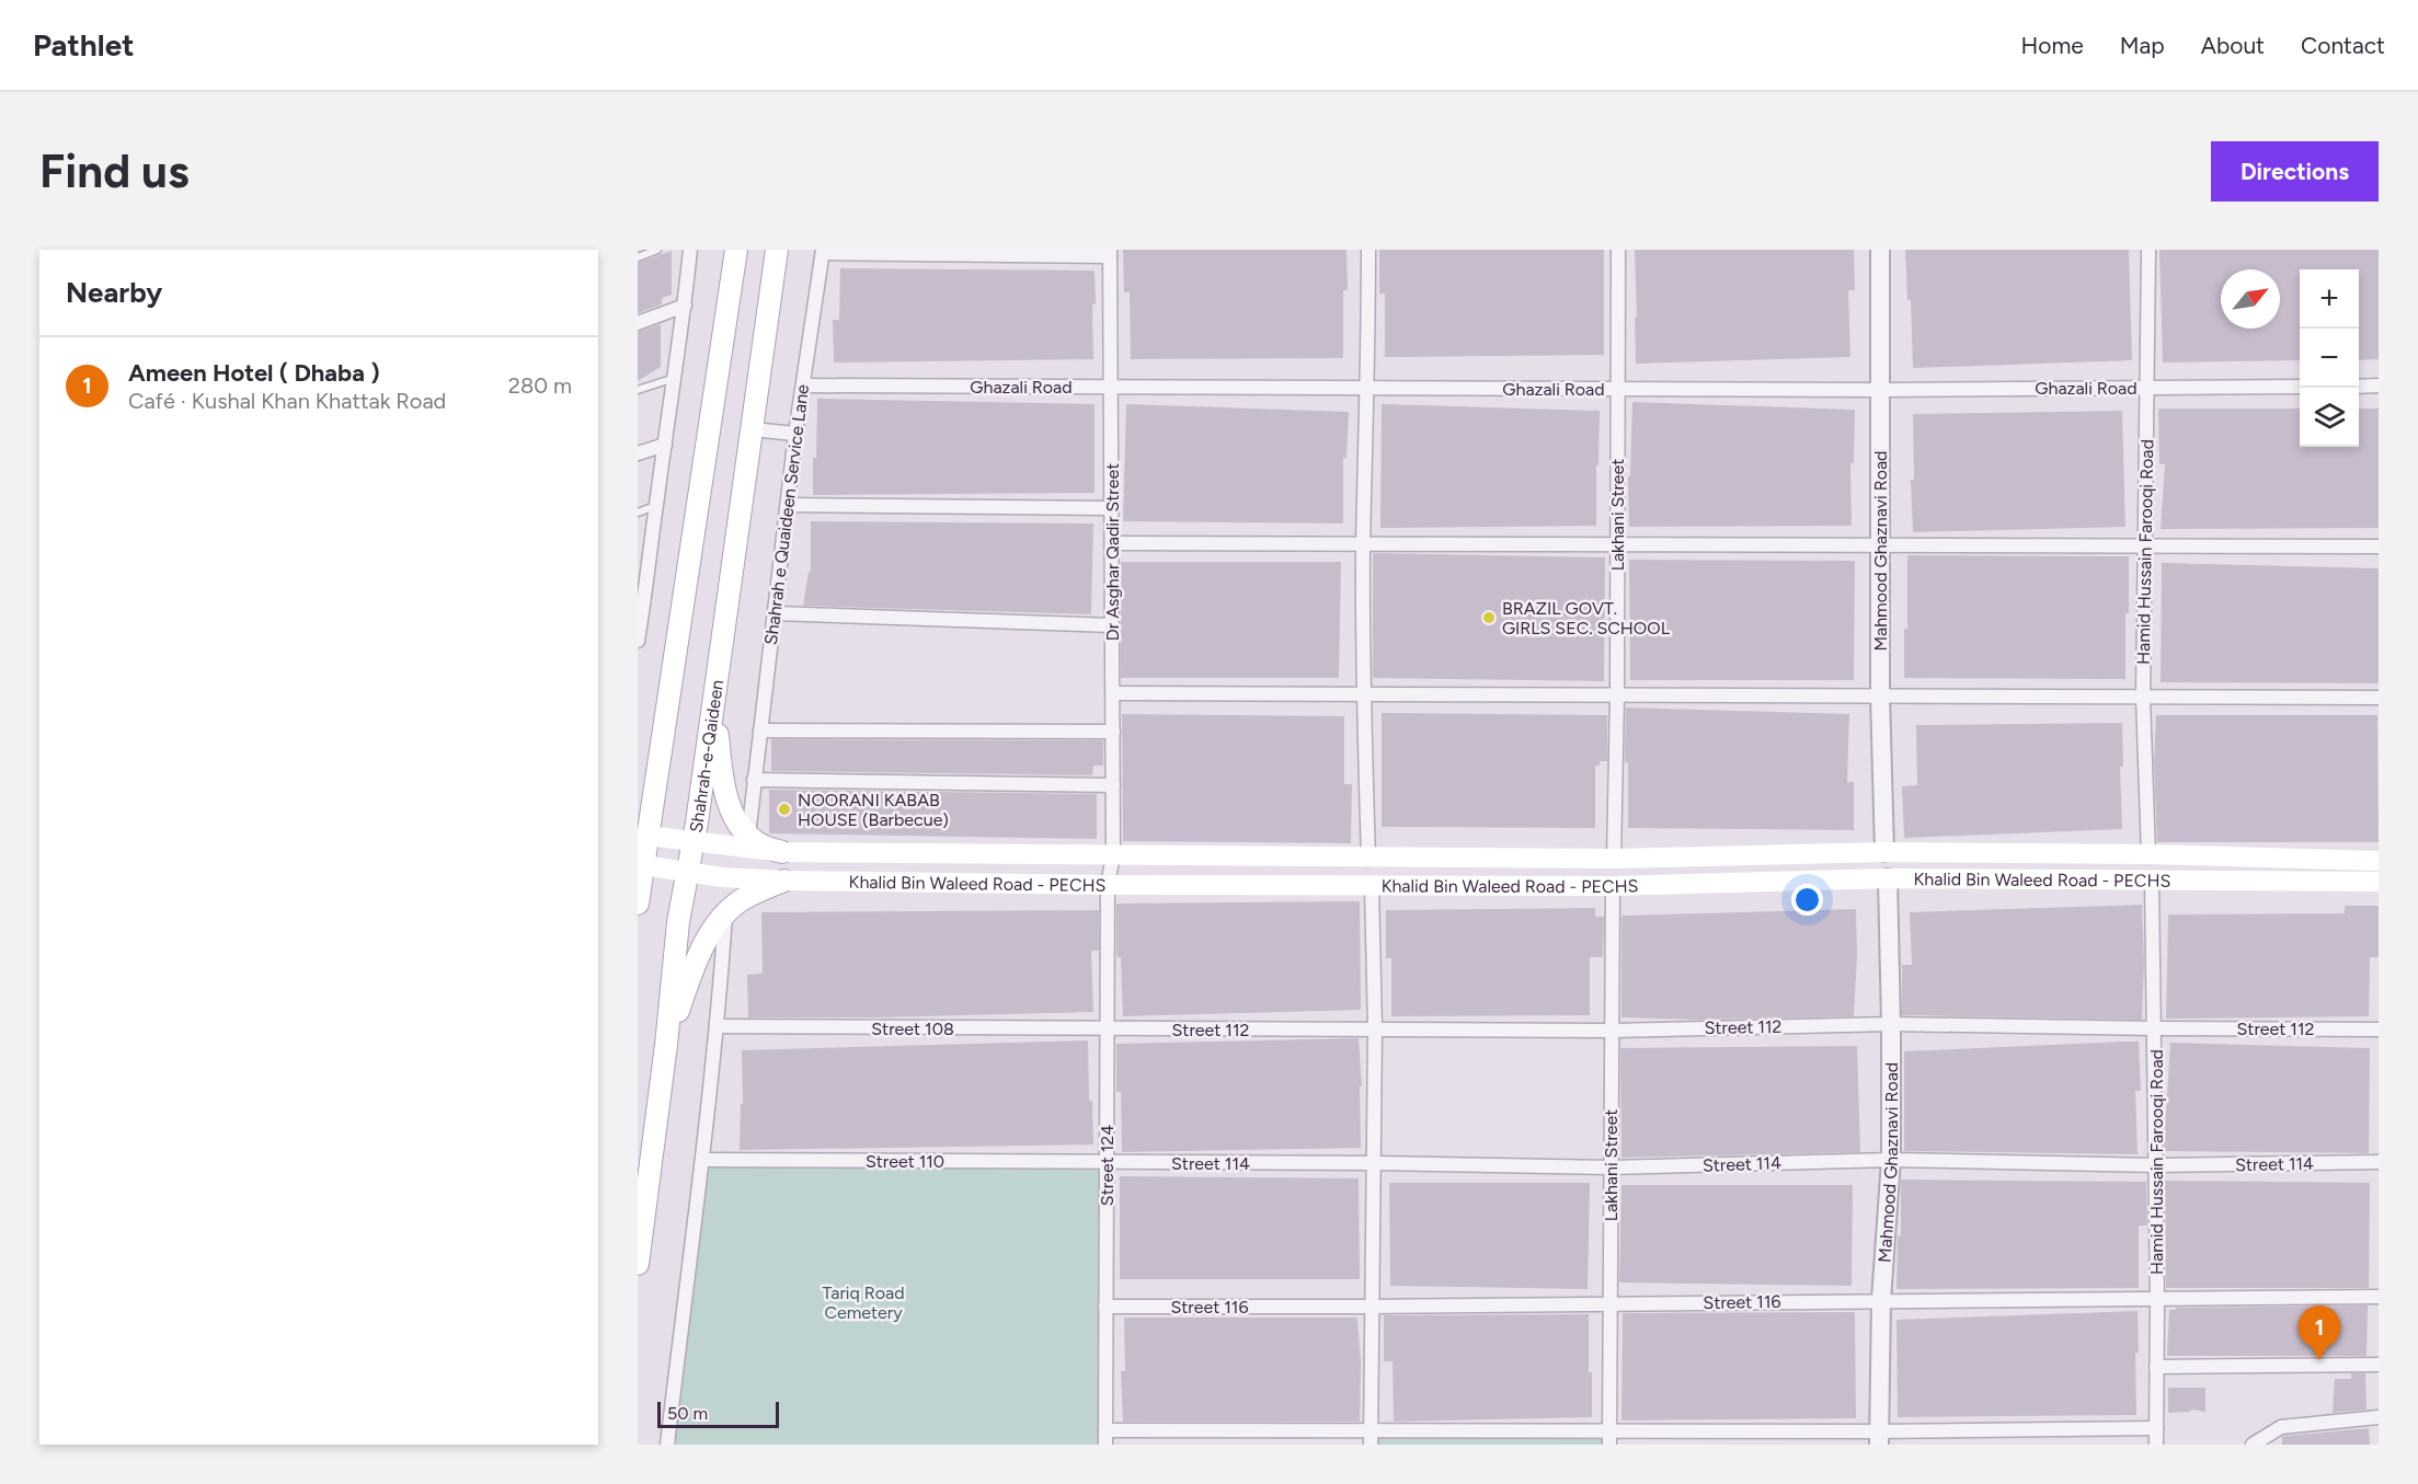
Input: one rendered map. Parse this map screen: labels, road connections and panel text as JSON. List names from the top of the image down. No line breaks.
{"streets":{"main road":["Shahrah-e-Qaideen","Khalid Bin Waleed Road - PECHS"],"street":["Ghazali Road","Shahrah e Quaideen Service Lane","Lakhani Street","Mahmood Ghaznavi Road","Dr Asghar Qadir Street","Hamid Hussain Farooqi Road","Street 112","Street 108","Street 110","Street 114","Street 124","Street 116"]},"crossings":[["Ghazali Road","Shahrah e Quaideen Service Lane"],["Ghazali Road","Lakhani Street"],["Ghazali Road","Mahmood Ghaznavi Road"],["Ghazali Road","Dr Asghar Qadir Street"],["Ghazali Road","Hamid Hussain Farooqi Road"],["Lakhani Street","Khalid Bin Waleed Road - PECHS"],["Lakhani Street","Street 112"],["Lakhani Street","Street 114"],["Lakhani Street","Street 116"],["Mahmood Ghaznavi Road","Khalid Bin Waleed Road - PECHS"],["Mahmood Ghaznavi Road","Street 112"],["Mahmood Ghaznavi Road","Street 114"],["Mahmood Ghaznavi Road","Street 116"],["Dr Asghar Qadir Street","Khalid Bin Waleed Road - PECHS"],["Dr Asghar Qadir Street","Street 124"],["Hamid Hussain Farooqi Road","Khalid Bin Waleed Road - PECHS"],["Hamid Hussain Farooqi Road","Street 112"],["Hamid Hussain Farooqi Road","Street 114"],["Hamid Hussain Farooqi Road","Street 116"],["Shahrah-e-Qaideen","Khalid Bin Waleed Road - PECHS"],["Khalid Bin Waleed Road - PECHS","Street 124"],["Street 112","Street 108"],["Street 112","Street 124"],["Street 108","Street 124"],["Street 110","Street 114"],["Street 110","Street 124"],["Street 114","Street 124"],["Street 124","Street 116"]],"parks":["Tariq Road Cemetery"],"places":["BRAZIL GOVT. GIRLS SEC. SCHOOL","NOORANI KABAB HOUSE (Barbecue)"],"scale_bar":"50 m","north":"top right","page":{"header":"Pathlet","nav":["Home","Map","About","Contact"],"buttons":"Directions","title":"Find us","heading":"Nearby","map_buttons":["+","−"],"list":[{"mark":"1","name":"Ameen Hotel ( Dhaba )","note":"Café · Kushal Khan Khattak Road","value":"280 m"}],"pins":"1","scale":"50 m"}}
